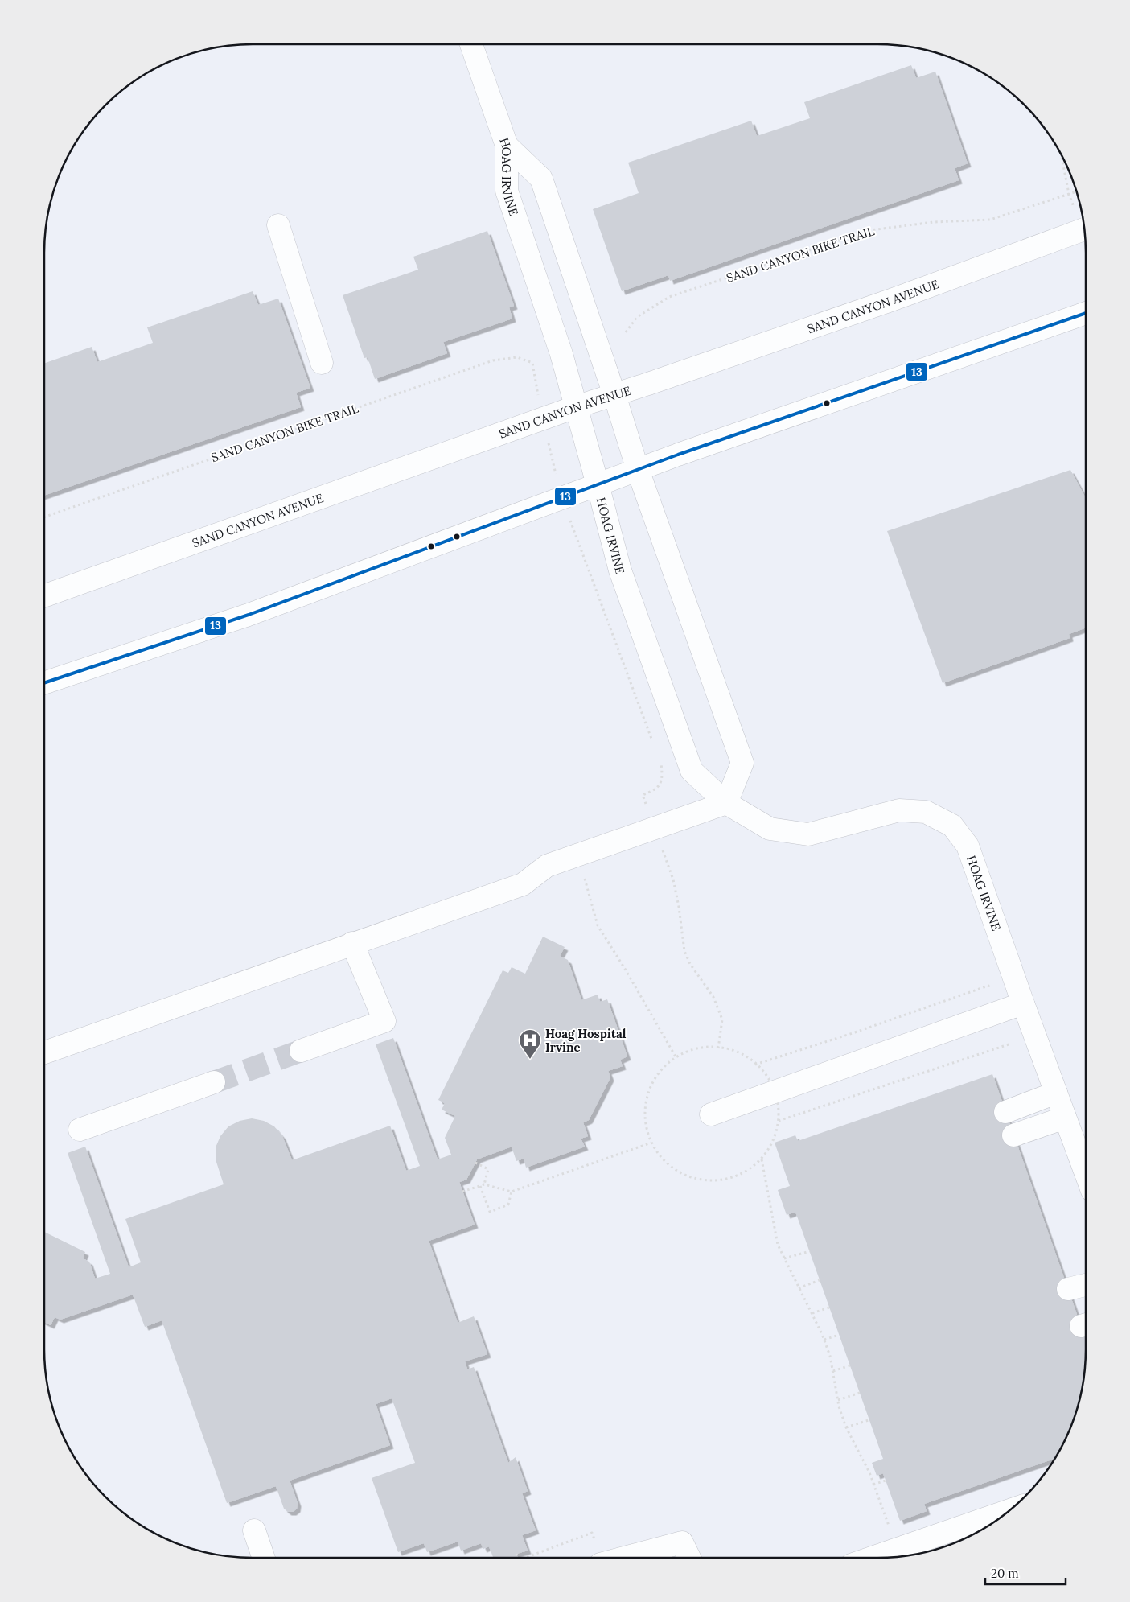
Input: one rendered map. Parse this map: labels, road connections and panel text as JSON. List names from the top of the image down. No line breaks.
{"streets":{"street":["HOAG IRVINE","SAND CANYON AVENUE"],"path":["SAND CANYON BIKE TRAIL"]},"crossings":[["HOAG IRVINE","SAND CANYON AVENUE"],["SAND CANYON BIKE TRAIL","SAND CANYON AVENUE"]],"places":{"hospital":["Hoag Hospital Irvine"]},"lines":["transit line 13"],"scale_bar":"20 m"}
